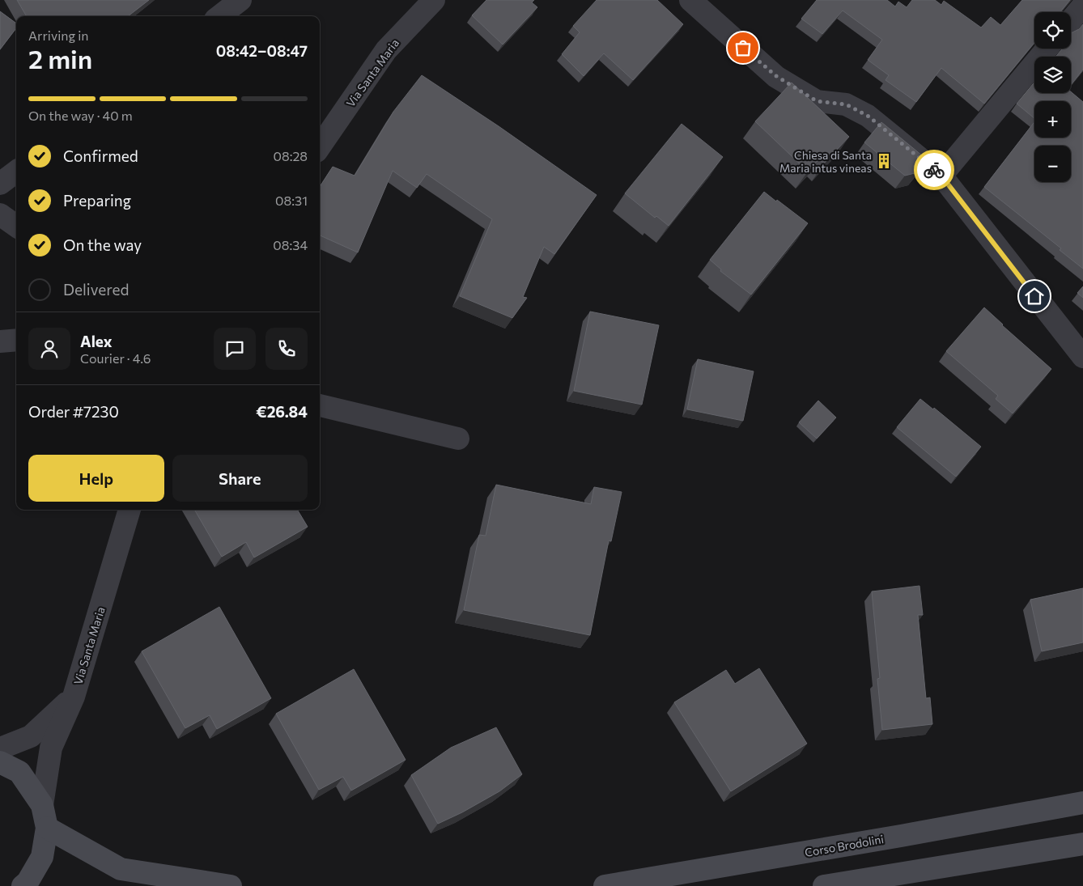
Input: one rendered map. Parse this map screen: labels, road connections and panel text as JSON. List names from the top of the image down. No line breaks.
{"streets":{"main road":["Corso Brodolini"],"street":["Via Santa Maria"]},"places":{"building":["Chiesa di Santa Maria intus vineas"]},"page":{"map_buttons":["+","−"],"heading":["2 min","Arriving in","08:42–08:47"],"panel":["Alex","Courier · 4.6","Order #7230","€26.84"],"bar":"On the way · 40 m","list":[["Confirmed","08:28"],["Preparing","08:31"],["On the way","08:34"],"Delivered"],"buttons":["Help","Share"]}}
